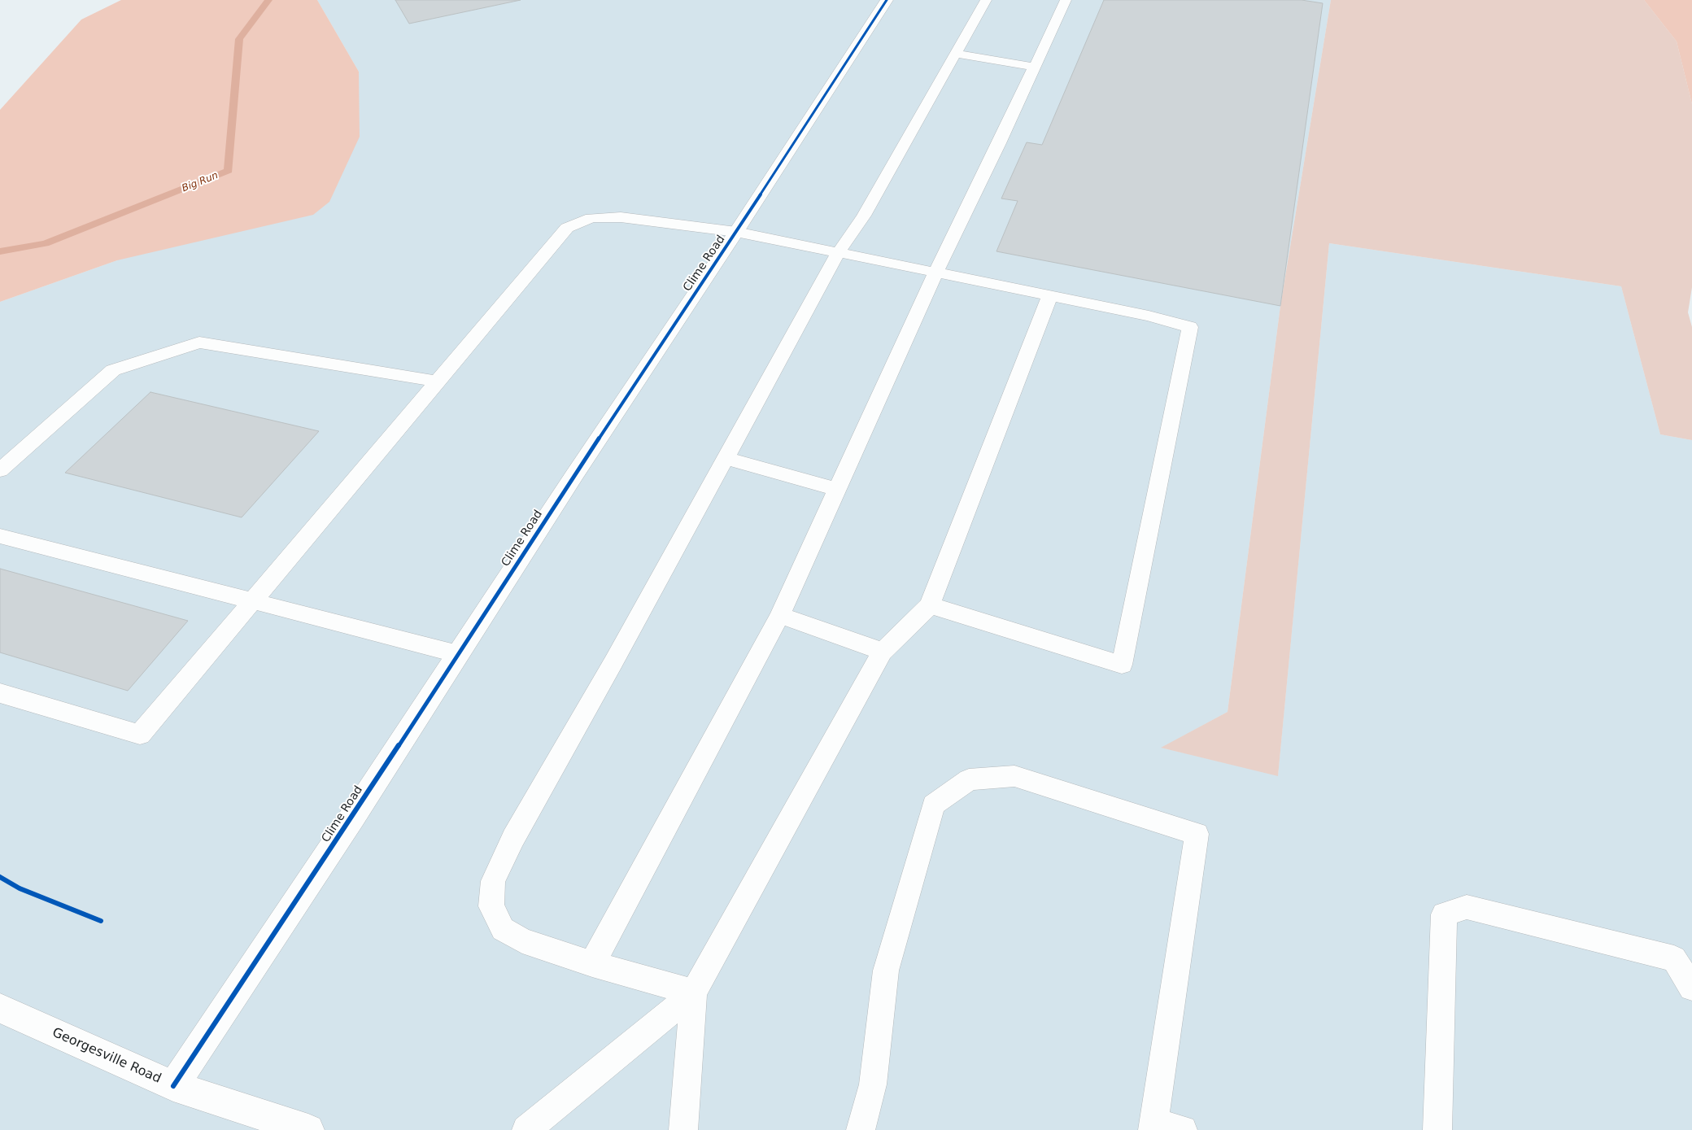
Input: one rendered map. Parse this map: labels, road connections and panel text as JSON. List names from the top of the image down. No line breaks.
{"streets":{"main road":["Clime Road","Georgesville Road"]},"crossings":[["Clime Road","Georgesville Road"]],"water":["Big Run"]}
